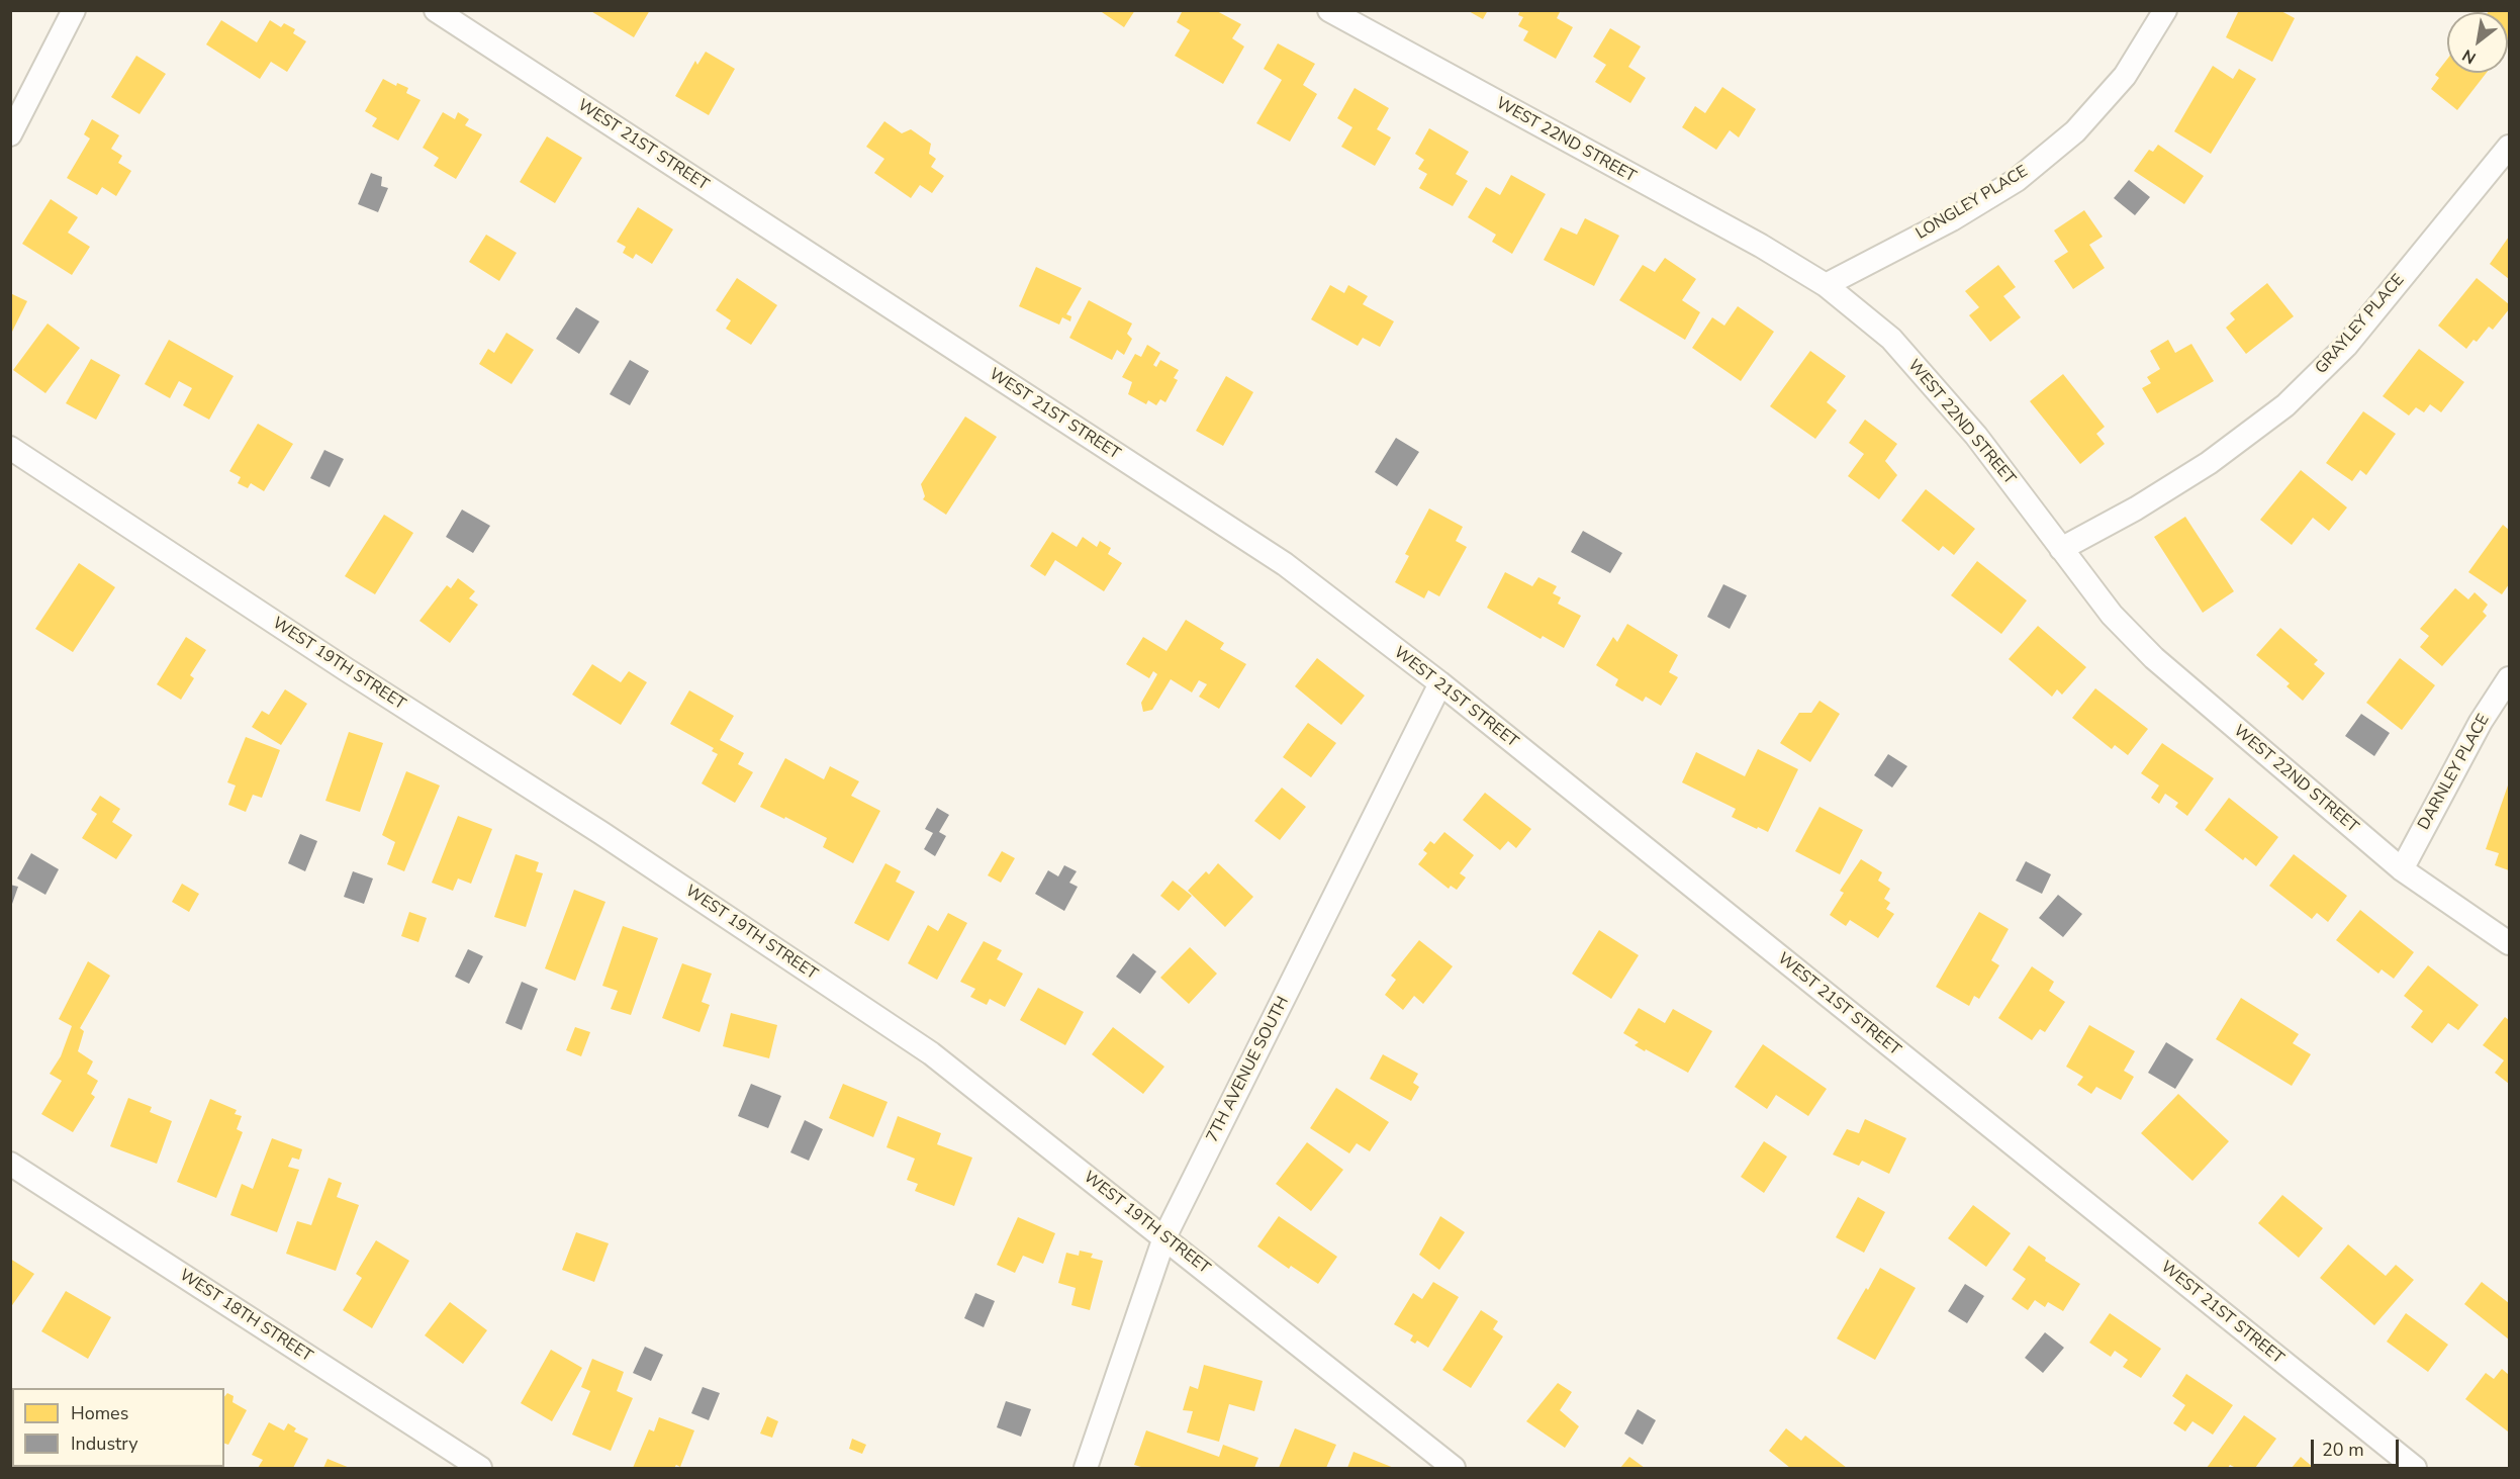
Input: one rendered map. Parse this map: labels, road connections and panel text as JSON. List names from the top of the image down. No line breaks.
{"streets":{"street":["WEST 22ND STREET","WEST 21ST STREET","LONGLEY PLACE","GRAYLEY PLACE","WEST 19TH STREET","DARNLEY PLACE","7TH AVENUE SOUTH","WEST 18TH STREET"]},"crossings":[["WEST 22ND STREET","LONGLEY PLACE"],["WEST 22ND STREET","GRAYLEY PLACE"],["WEST 22ND STREET","DARNLEY PLACE"],["WEST 21ST STREET","7TH AVENUE SOUTH"],["WEST 19TH STREET","7TH AVENUE SOUTH"]],"legend":["Homes","Industry"],"scale_bar":"20 m","north":"bottom left"}
